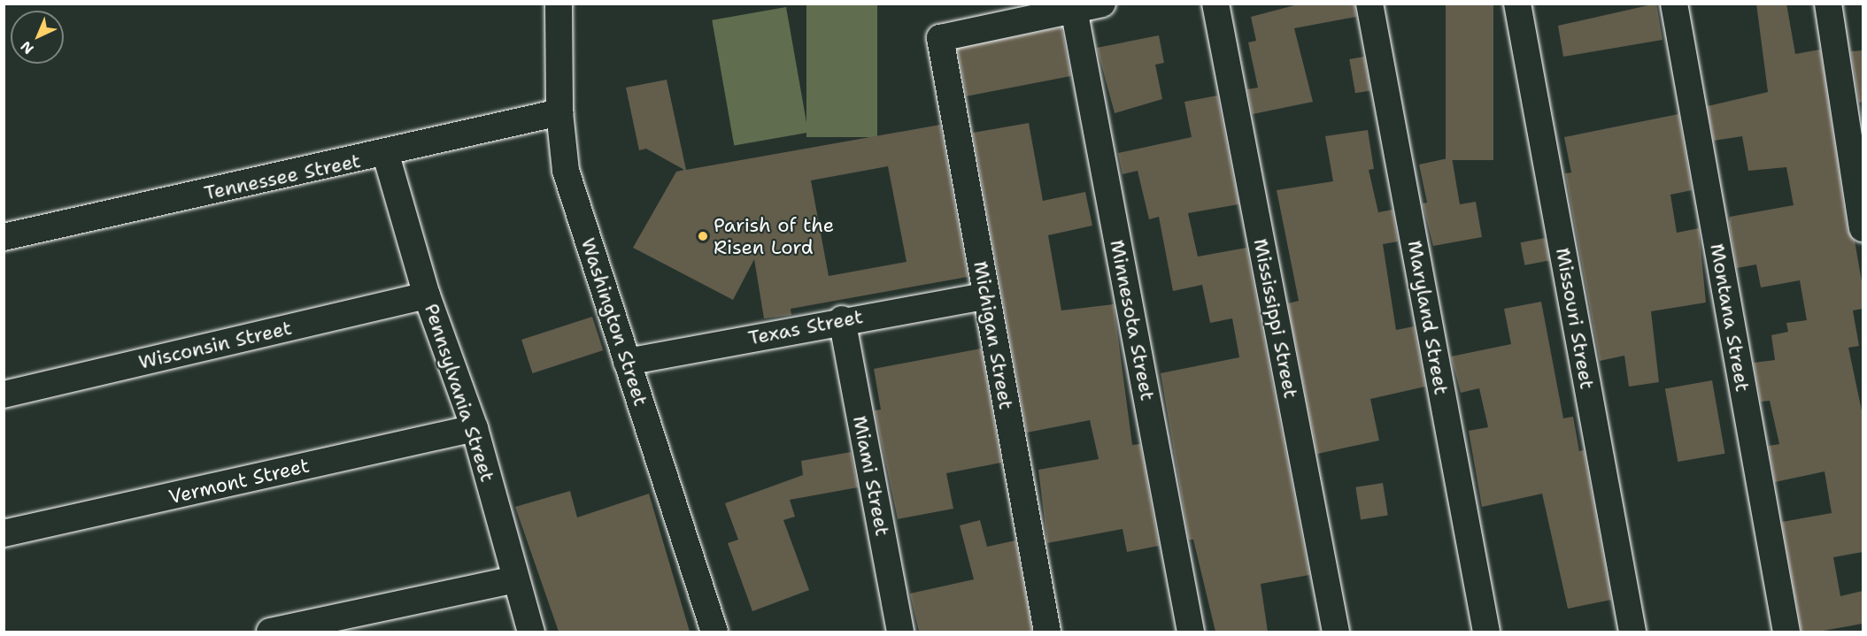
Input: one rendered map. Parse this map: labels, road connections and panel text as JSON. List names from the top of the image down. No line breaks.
{"streets":{"street":["Tennessee Street","Maryland Street","Montana Street","Mississippi Street","Missouri Street","Minnesota Street","Washington Street","Texas Street","Michigan Street","Wisconsin Street","Pennsylvania Street","Miami Street","Vermont Street"]},"crossings":[["Tennessee Street","Washington Street"],["Tennessee Street","Pennsylvania Street"],["Minnesota Street","Michigan Street"],["Washington Street","Texas Street"],["Texas Street","Michigan Street"],["Texas Street","Miami Street"],["Wisconsin Street","Pennsylvania Street"],["Pennsylvania Street","Vermont Street"]],"places":["Parish of the Risen Lord"],"north":"bottom left"}
